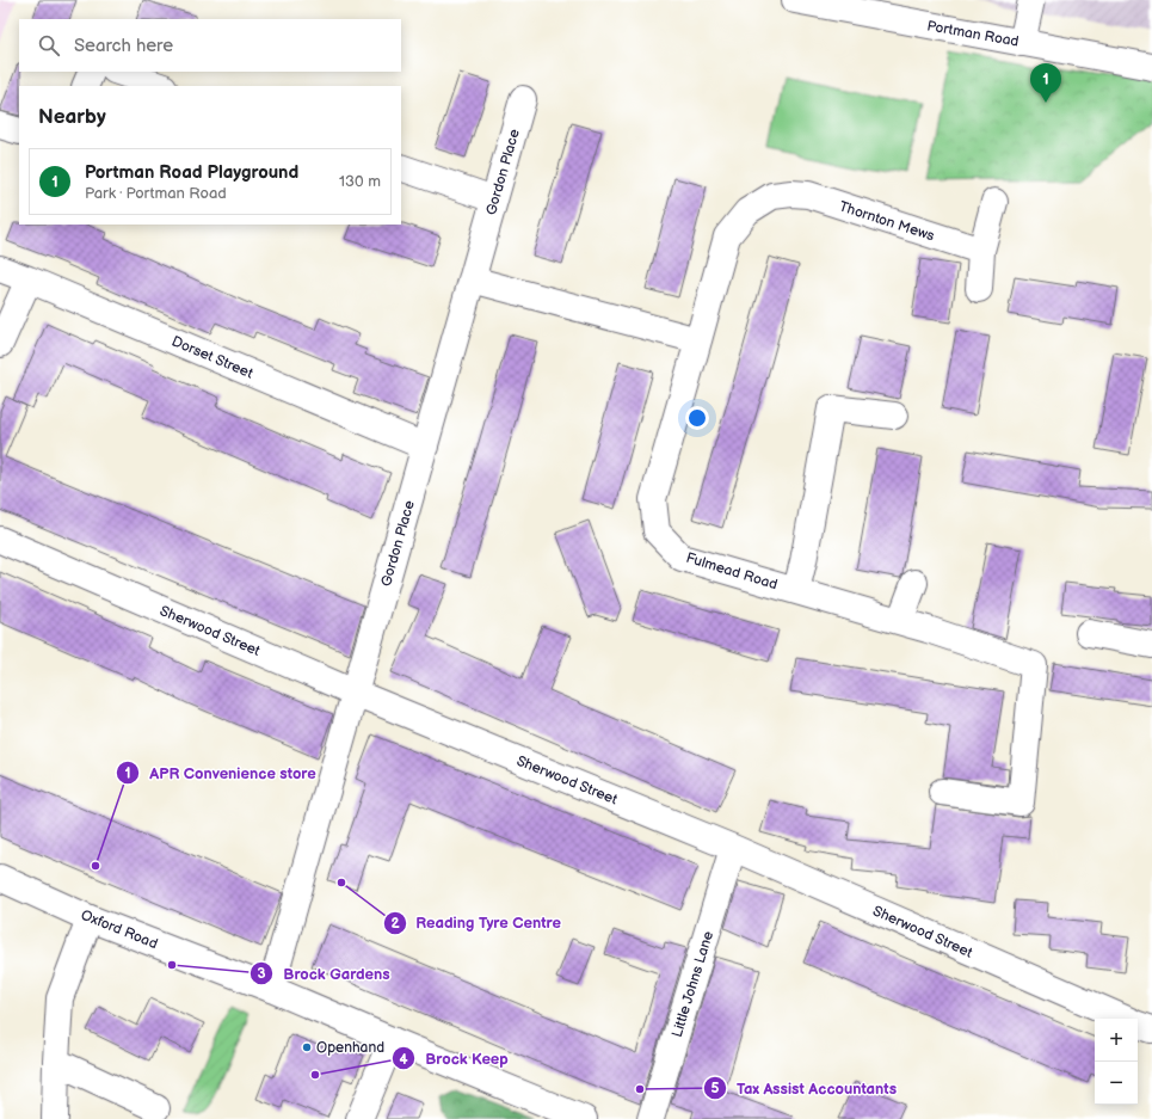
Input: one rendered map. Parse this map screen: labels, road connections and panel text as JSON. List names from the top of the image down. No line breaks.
{"streets":{"street":["Portman Road","Gordon Place","Thornton Mews","Dorset Street","Fulmead Road","Sherwood Street","Oxford Road","Little Johns Lane"]},"crossings":[["Gordon Place","Dorset Street"],["Gordon Place","Sherwood Street"],["Gordon Place","Oxford Road"],["Thornton Mews","Fulmead Road"],["Sherwood Street","Little Johns Lane"]],"places":["APR Convenience store","Reading Tyre Centre","Brock Gardens","Openhand","Brock Keep","Tax Assist Accountants"],"page":{"search":"Search here","pins":"1","heading":"Nearby","list":[{"mark":"1","name":"Portman Road Playground","note":"Park · Portman Road","value":"130 m"}],"map_buttons":["+","−"]}}
